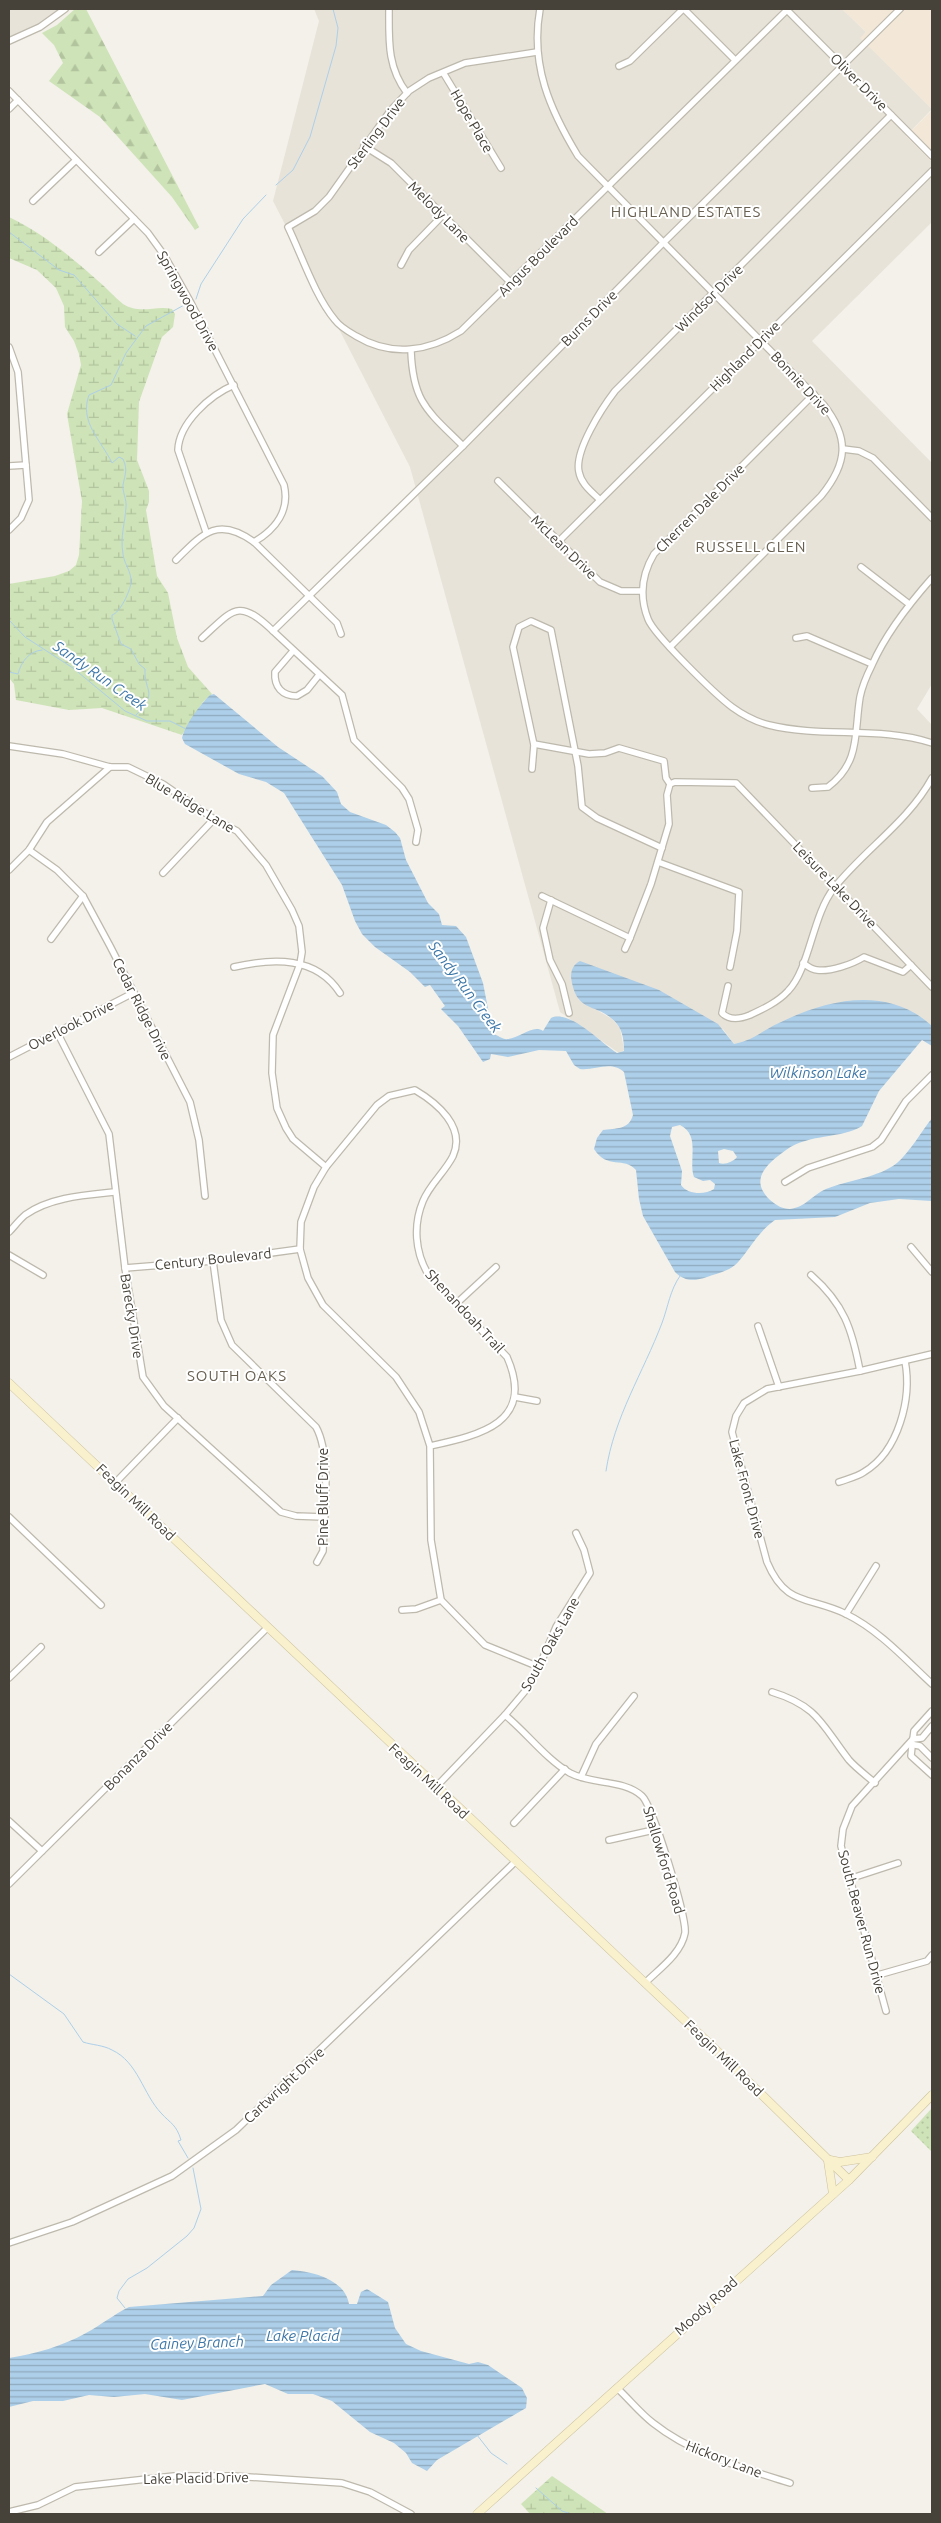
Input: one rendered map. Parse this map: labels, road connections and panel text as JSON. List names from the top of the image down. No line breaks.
{"streets":{"street":["Oliver Drive","Hope Place","Sterling Drive","Melody Lane","Angus Boulevard","Windsor Drive","Springwood Drive","Burns Drive","Highland Drive","Bonnie Drive","Cherren Dale Drive","McLean Drive","Blue Ridge Lane","Leisure Lake Drive","Cedar Ridge Drive","Overlook Drive","Century Boulevard","Shenandoah Trail","Barecky Drive","Lake Front Drive","Pine Bluff Drive","Feagin Mill Road","South Oaks Lane","Bonanza Drive","Shallowford Road","South Beaver Run Drive","Cartwright Drive","Moody Road","Hickory Lane","Lake Placid Drive"]},"crossings":[["Oliver Drive","Angus Boulevard"],["Oliver Drive","Windsor Drive"],["Oliver Drive","Burns Drive"],["Hope Place","Sterling Drive"],["Sterling Drive","Melody Lane"],["Sterling Drive","Angus Boulevard"],["Sterling Drive","Bonnie Drive"],["Melody Lane","Angus Boulevard"],["Angus Boulevard","Bonnie Drive"],["Windsor Drive","Highland Drive"],["Windsor Drive","Bonnie Drive"],["Burns Drive","Bonnie Drive"],["Highland Drive","Bonnie Drive"],["Highland Drive","McLean Drive"],["Bonnie Drive","Cherren Dale Drive"],["Cherren Dale Drive","McLean Drive"],["Blue Ridge Lane","Shenandoah Trail"],["Cedar Ridge Drive","Overlook Drive"],["Overlook Drive","Barecky Drive"],["Century Boulevard","Shenandoah Trail"],["Century Boulevard","Barecky Drive"],["Century Boulevard","Pine Bluff Drive"],["Barecky Drive","Pine Bluff Drive"],["Feagin Mill Road","South Oaks Lane"],["Feagin Mill Road","Bonanza Drive"],["Feagin Mill Road","Shallowford Road"],["Feagin Mill Road","Cartwright Drive"],["Feagin Mill Road","Moody Road"],["South Oaks Lane","Shallowford Road"],["Moody Road","Hickory Lane"]],"districts":["HIGHLAND ESTATES","RUSSELL GLEN","SOUTH OAKS"],"water":["Sandy Run Creek","Wilkinson Lake","Lake Placid","Cainey Branch"]}
